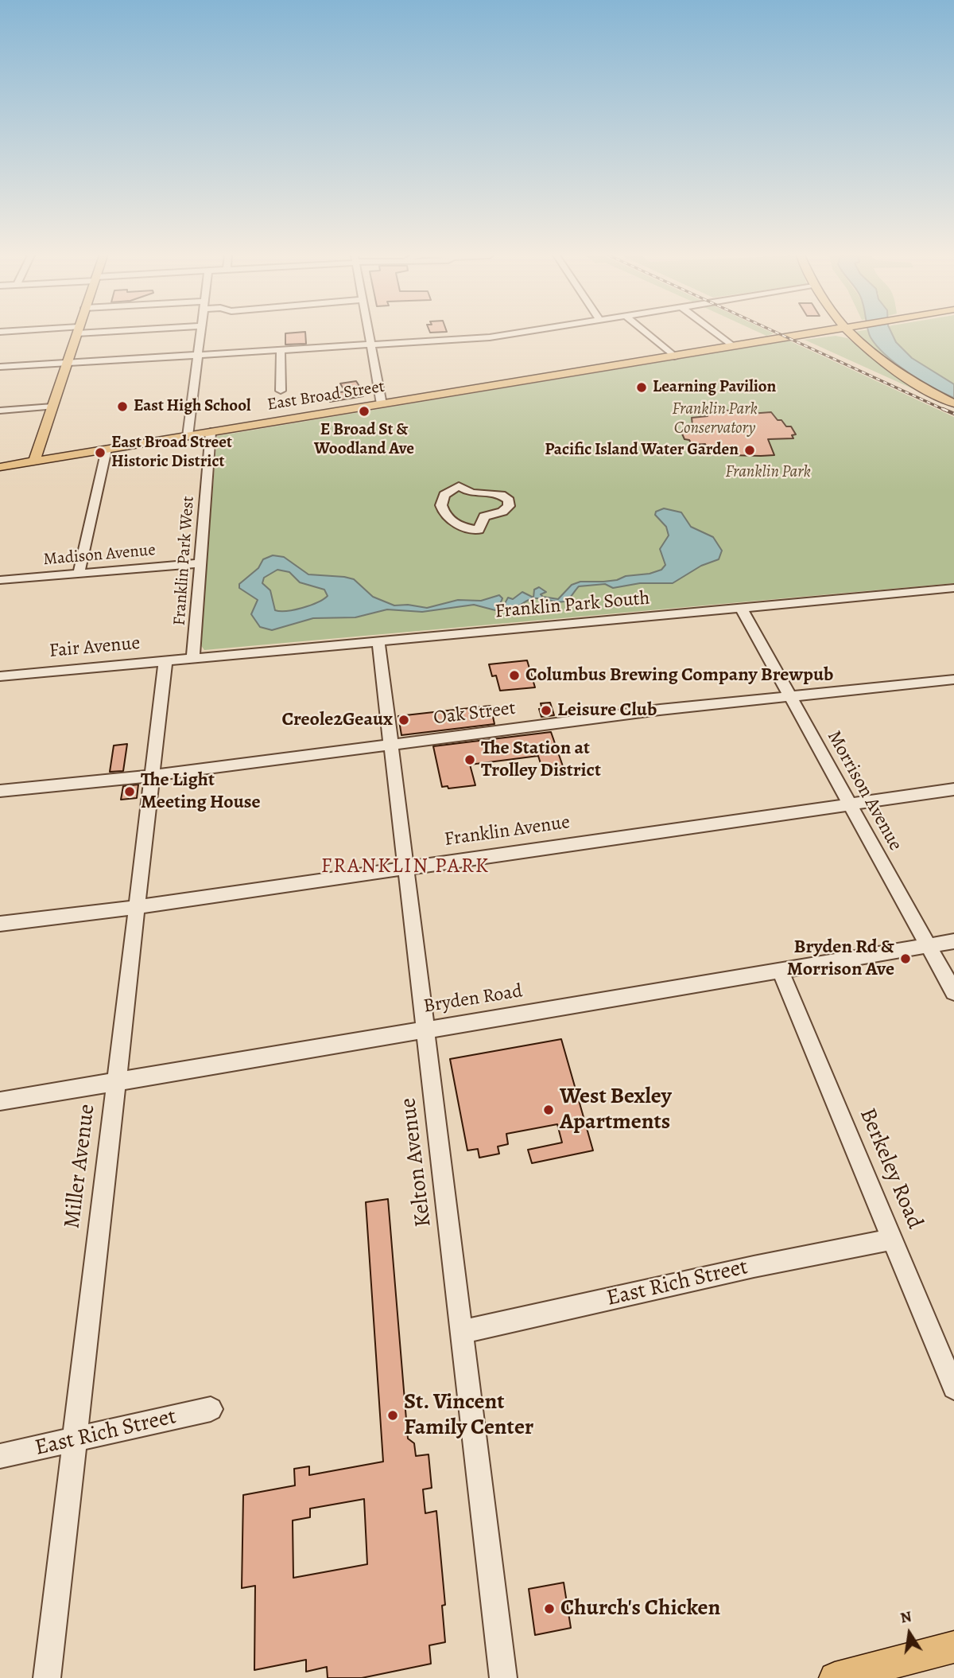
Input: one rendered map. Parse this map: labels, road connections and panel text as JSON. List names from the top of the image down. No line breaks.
{"streets":{"main road":["East Broad Street"],"street":["Madison Avenue","Franklin Park West","Franklin Park South","Fair Avenue","Oak Street","Morrison Avenue","Franklin Avenue","Bryden Road","Kelton Avenue","Miller Avenue","Berkeley Road","East Rich Street"]},"crossings":[["East Broad Street","Franklin Park West"],["Madison Avenue","Franklin Park West"],["Franklin Park West","Franklin Park South"],["Franklin Park West","Fair Avenue"],["Franklin Park South","Fair Avenue"],["Franklin Park South","Morrison Avenue"],["Franklin Park South","Kelton Avenue"],["Fair Avenue","Miller Avenue"],["Oak Street","Morrison Avenue"],["Oak Street","Kelton Avenue"],["Oak Street","Miller Avenue"],["Morrison Avenue","Franklin Avenue"],["Morrison Avenue","Bryden Road"],["Franklin Avenue","Kelton Avenue"],["Franklin Avenue","Miller Avenue"],["Bryden Road","Kelton Avenue"],["Bryden Road","Miller Avenue"],["Bryden Road","Berkeley Road"],["Kelton Avenue","East Rich Street"],["Miller Avenue","East Rich Street"],["Berkeley Road","East Rich Street"]],"districts":["FRANKLIN PARK"],"parks":["Franklin Park Conservatory","Franklin Park"],"places":["Learning Pavilion","East High School","E Broad St & Woodland Ave","Pacific Island Water Garden","East Broad Street Historic District","Columbus Brewing Company Brewpub","Leisure Club","Creole2Geaux","The Station at Trolley District","The Light Meeting House","Bryden Rd & Morrison Ave","West Bexley Apartments","St. Vincent Family Center","Church's Chicken"],"north":"top"}
